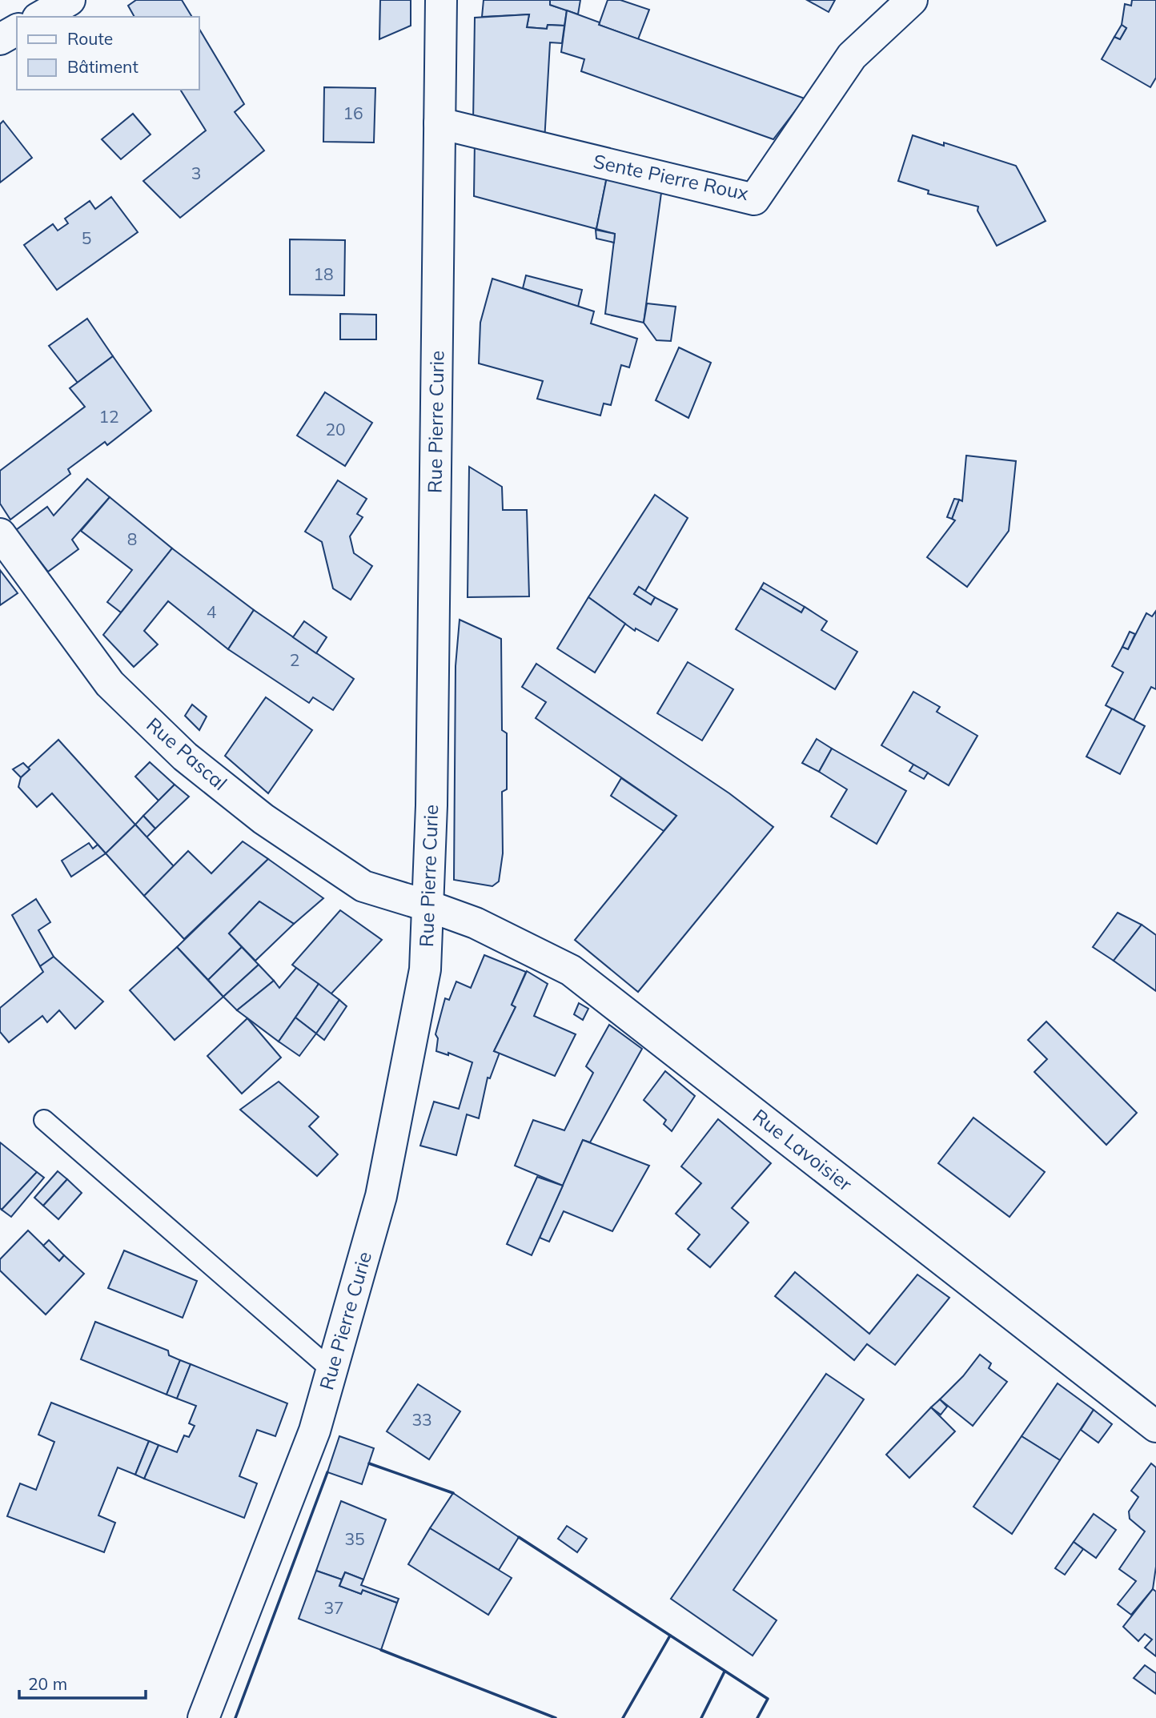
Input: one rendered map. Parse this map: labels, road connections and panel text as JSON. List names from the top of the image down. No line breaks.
{"streets":{"street":["Sente Pierre Roux","Rue Pierre Curie","Rue Pascal","Rue Lavoisier"]},"crossings":[["Sente Pierre Roux","Rue Pierre Curie"],["Rue Pierre Curie","Rue Pascal"],["Rue Pierre Curie","Rue Lavoisier"],["Rue Pascal","Rue Lavoisier"]],"house_numbers":["16","3","5","18","12","20","8","4","2","33","35","37"],"legend":["Route","Bâtiment"],"scale_bar":"20 m"}
